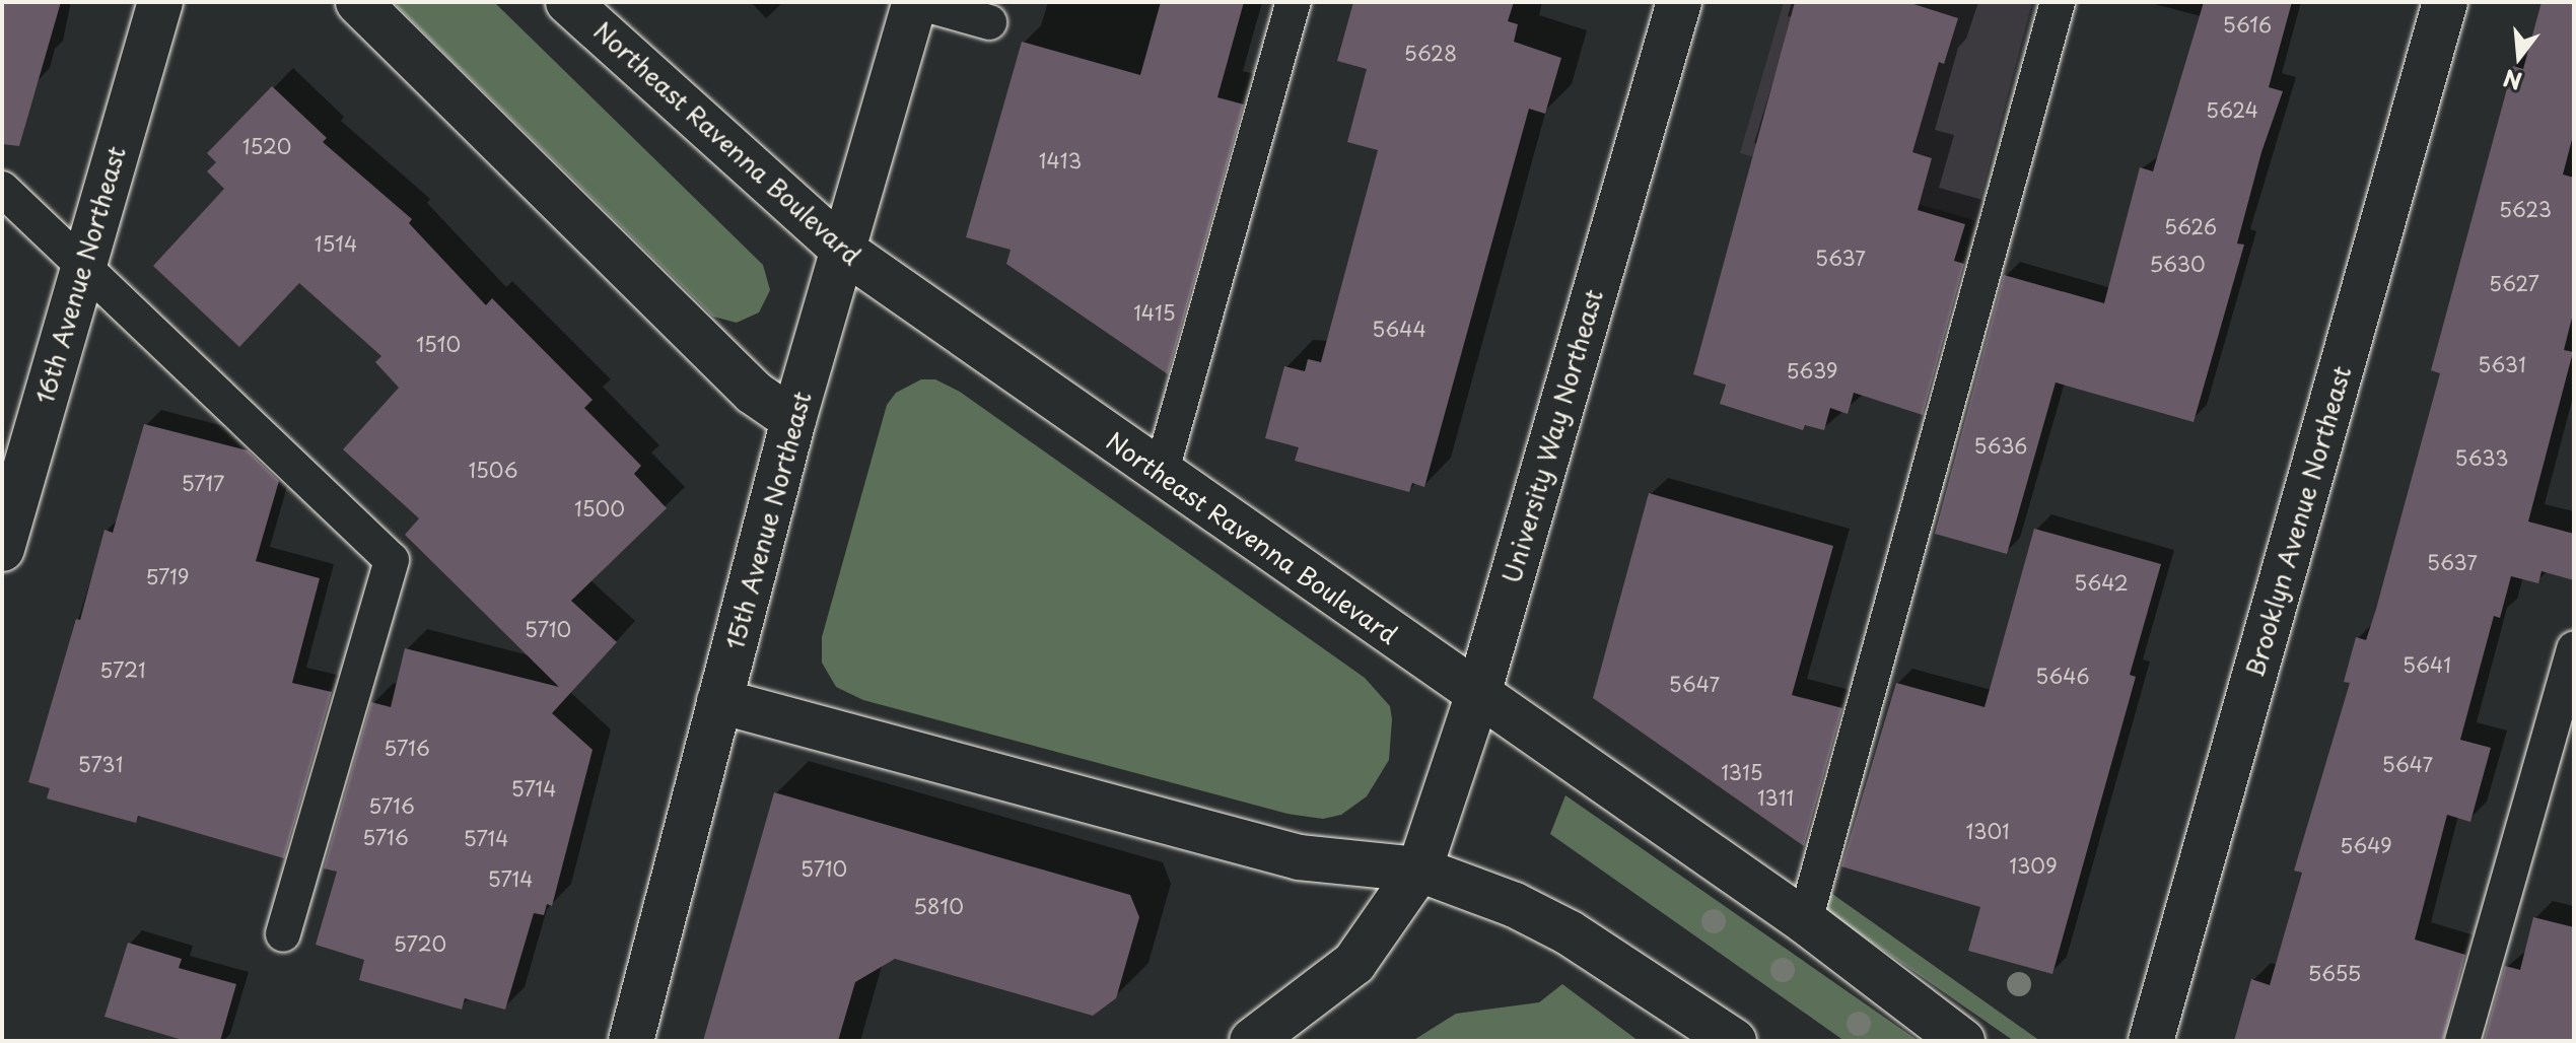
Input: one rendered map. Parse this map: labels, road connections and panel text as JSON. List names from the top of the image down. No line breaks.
{"streets":{"main road":["Northeast Ravenna Boulevard","16th Avenue Northeast","University Way Northeast","15th Avenue Northeast","Brooklyn Avenue Northeast"]},"crossings":[["Northeast Ravenna Boulevard","University Way Northeast"],["Northeast Ravenna Boulevard","15th Avenue Northeast"]],"house_numbers":["5616","5628","5624","1520","1413","5623","5626","1514","5637","5630","5627","1415","5644","1510","5631","5639","5636","5633","1506","5717","1500","5637","5719","5642","5710","5641","5721","5646","5647","5716","5731","5647","1315","5714","1311","5716","1301","5716","5714","5649","1309","5710","5714","5810","5720","5655"],"north":"bottom"}
